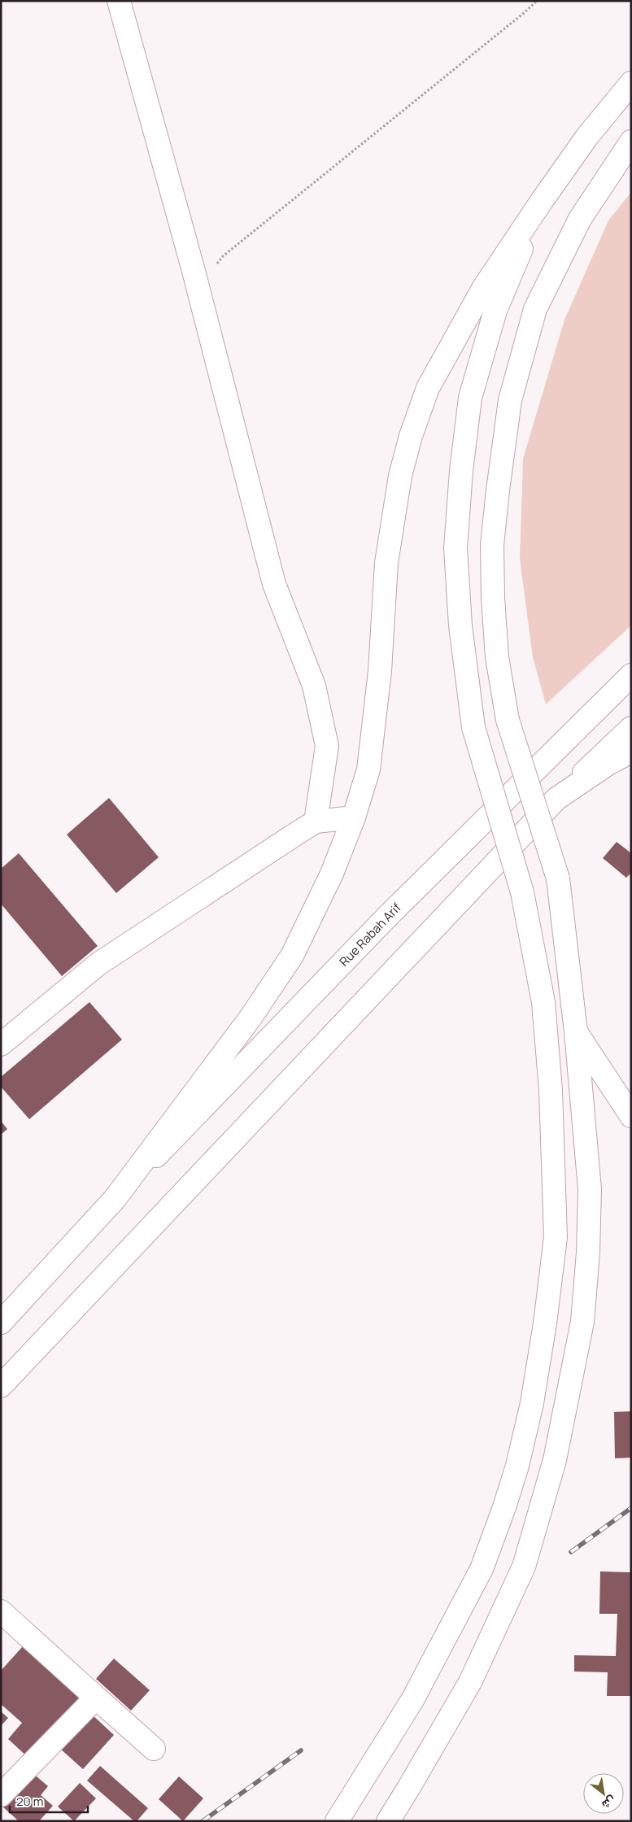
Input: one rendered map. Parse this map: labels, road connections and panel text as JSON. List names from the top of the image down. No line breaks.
{"streets":{"main road":["Rue Rabah Arif"]},"scale_bar":"20 m","north":"bottom right"}
